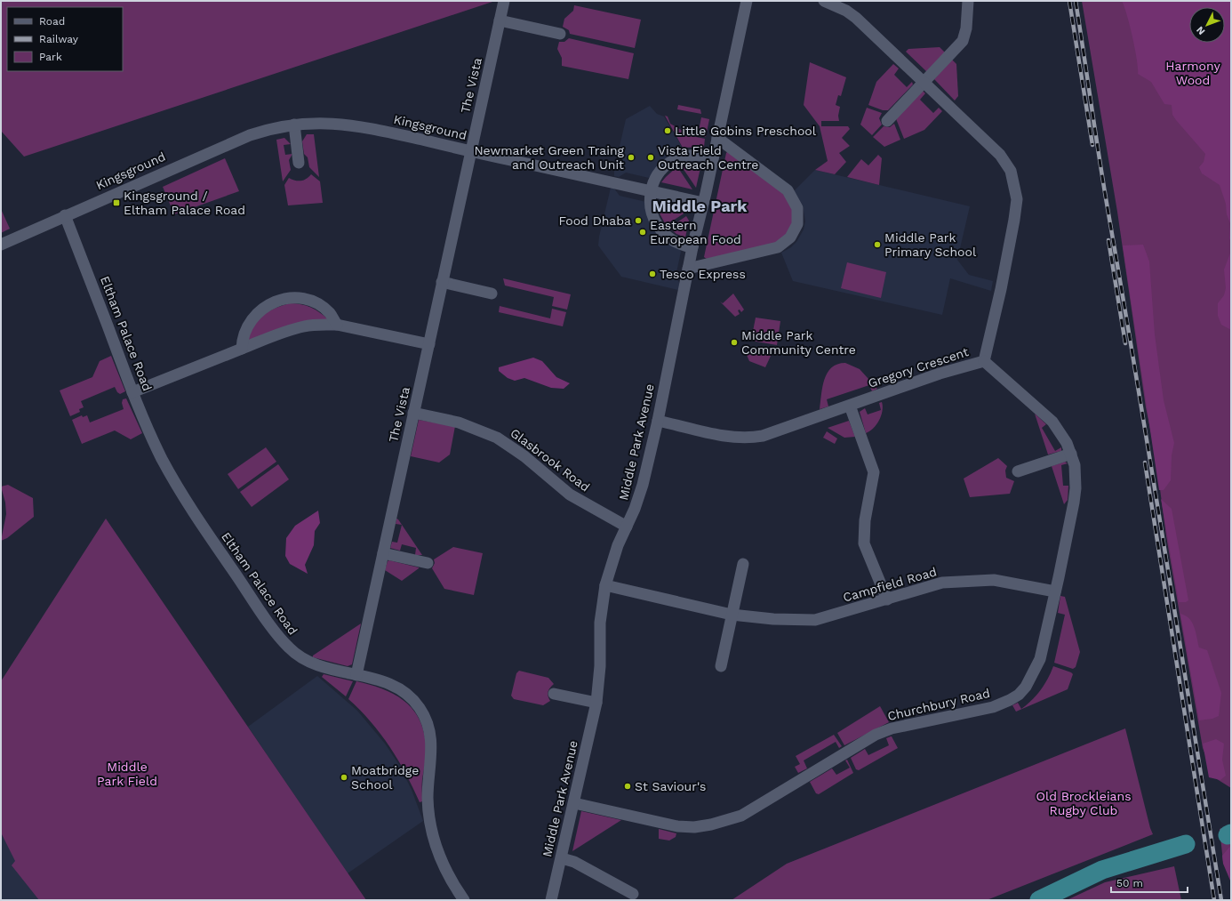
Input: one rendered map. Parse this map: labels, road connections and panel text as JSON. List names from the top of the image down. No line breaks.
{"streets":{"street":["The Vista","Kingsground","Eltham Palace Road","Gregory Crescent","Middle Park Avenue","Glasbrook Road","Campfield Road","Churchbury Road"]},"crossings":[["The Vista","Kingsground"],["The Vista","Eltham Palace Road"],["The Vista","Glasbrook Road"],["Kingsground","Eltham Palace Road"],["Kingsground","Middle Park Avenue"],["Gregory Crescent","Middle Park Avenue"],["Gregory Crescent","Churchbury Road"],["Middle Park Avenue","Glasbrook Road"],["Middle Park Avenue","Campfield Road"],["Middle Park Avenue","Churchbury Road"],["Campfield Road","Churchbury Road"]],"districts":["Middle Park"],"parks":["Harmony Wood","Middle Park Field","Old Brockleians Rugby Club"],"places":{"other":["Little Gobins Preschool","Newmarket Green Traing and Outreach Unit","Vista Field Outreach Centre","Food Dhaba","Eastern European Food","Middle Park Primary School","Tesco Express","Middle Park Community Centre","Moatbridge School","St Saviour's"],"transit":["Kingsground / Eltham Palace Road"]},"legend":["Road","Railway","Park"],"scale_bar":"50 m","north":"bottom left"}
